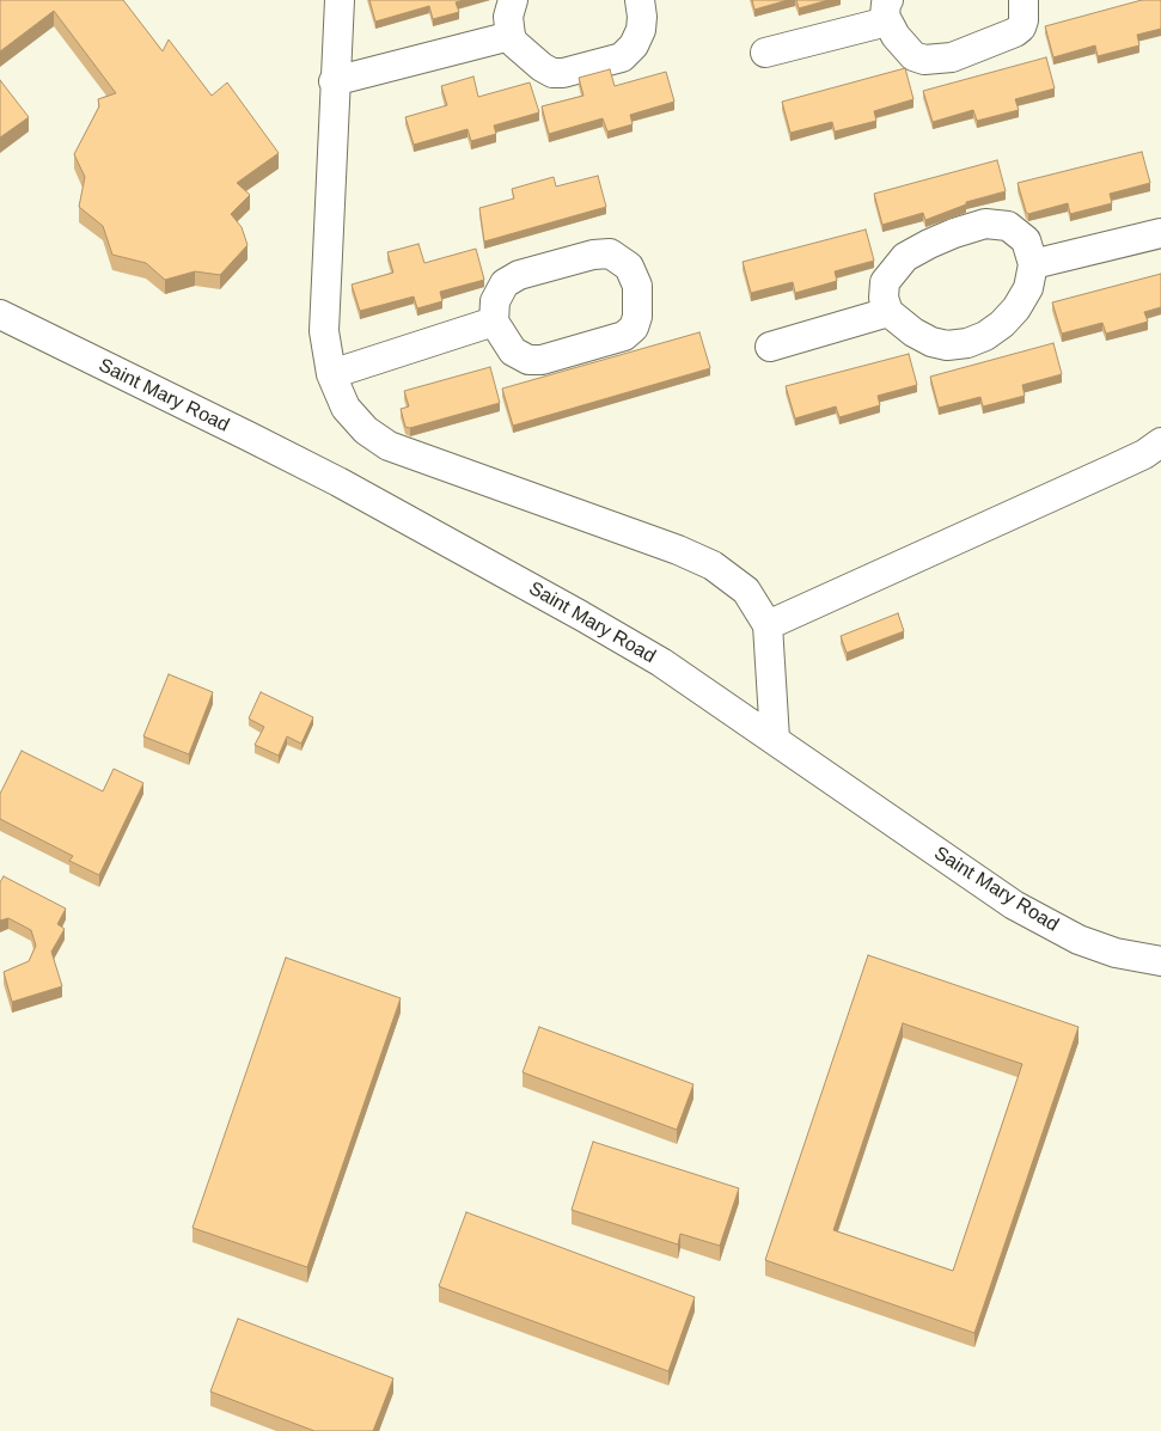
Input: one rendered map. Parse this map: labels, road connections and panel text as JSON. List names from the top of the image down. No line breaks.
{"streets":{"street":["Saint Mary Road"]}}
